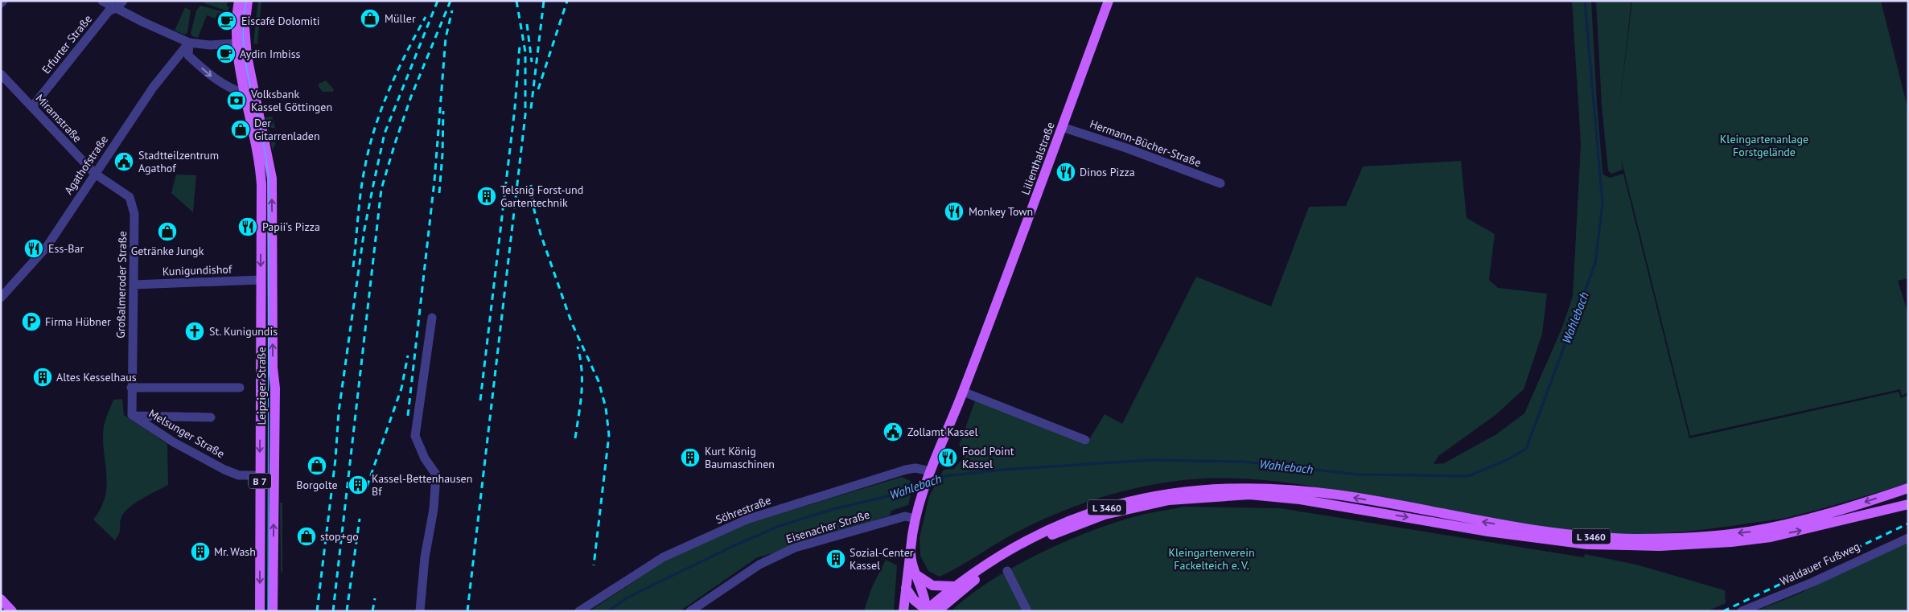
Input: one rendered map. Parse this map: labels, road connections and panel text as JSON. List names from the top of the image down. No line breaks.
{"streets":{"main road":["Lilienthalstraße","Leipziger Straße","B 7","L 3460"],"street":["Erfurter Straße","Miramstraße","Hermann-Bücher-Straße","Agathofstraße","Kunigundishof","Großalmeroder Straße","Melsunger Straße","Söhrestraße","Eisenacher Straße","Waldauer Fußweg"]},"crossings":[["Erfurter Straße","Miramstraße"],["Miramstraße","Agathofstraße"],["Miramstraße","Großalmeroder Straße"],["Hermann-Bücher-Straße","Lilienthalstraße"],["Lilienthalstraße","L 3460"],["Lilienthalstraße","Söhrestraße"],["Lilienthalstraße","Eisenacher Straße"],["Agathofstraße","Großalmeroder Straße"],["Kunigundishof","Großalmeroder Straße"],["Kunigundishof","Leipziger Straße"],["Großalmeroder Straße","Melsunger Straße"],["Leipziger Straße","Melsunger Straße"]],"water":["Wahlebach"],"parks":["Kleingartenanlage Forstgelände","Kleingartenverein Fackelteich e. V."],"places":{"shop":["Müller","Der Gitarrenladen","Getränke Jungk","Borgolte","stop+go"],"cafe":["Eiscafé Dolomiti","Aydin Imbiss"],"bank":["Volksbank Kassel Göttingen"],"public building":["Stadtteilzentrum Agathof","Zollamt Kassel"],"restaurant":["Dinos Pizza","Monkey Town","Papii‘s Pizza","Ess-Bar","Food Point Kassel"],"building":["Telsnig Forst-und Gartentechnik","Altes Kesselhaus","Kurt König Baumaschinen","Kassel-Bettenhausen Bf","Mr. Wash","Sozial-Center Kassel"],"parking":["Firma Hübner"],"church":["St. Kunigundis"]}}
